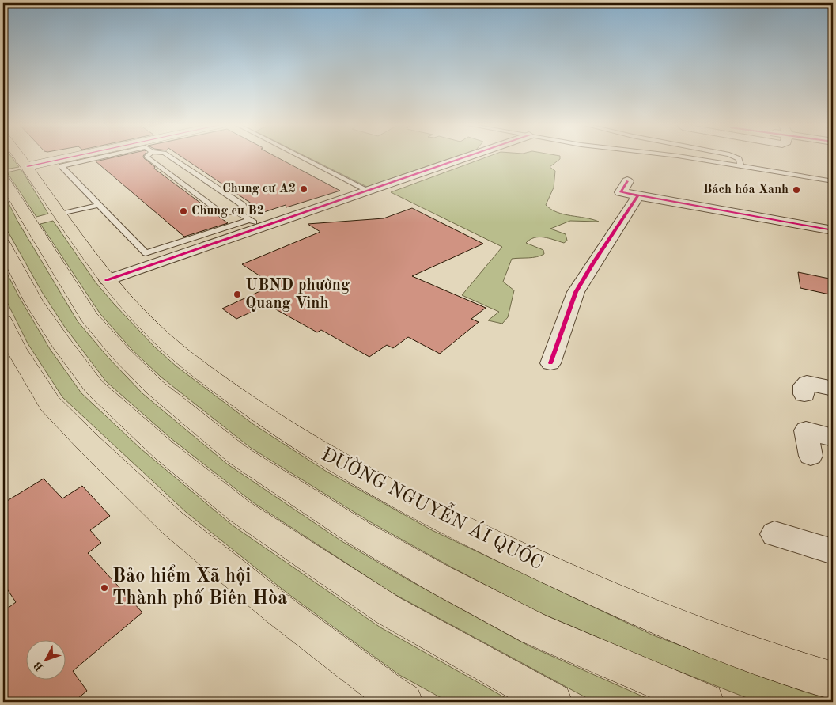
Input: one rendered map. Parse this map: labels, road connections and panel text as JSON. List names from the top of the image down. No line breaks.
{"streets":{"main road":["ĐƯỜNG NGUYỄN ÁI QUỐC"]},"places":["Chung cư A2","Bách hóa Xanh","Chung cư B2","UBND phường Quang Vinh","Bảo hiểm Xã hội Thành phố Biên Hòa"],"north":"bottom left"}
